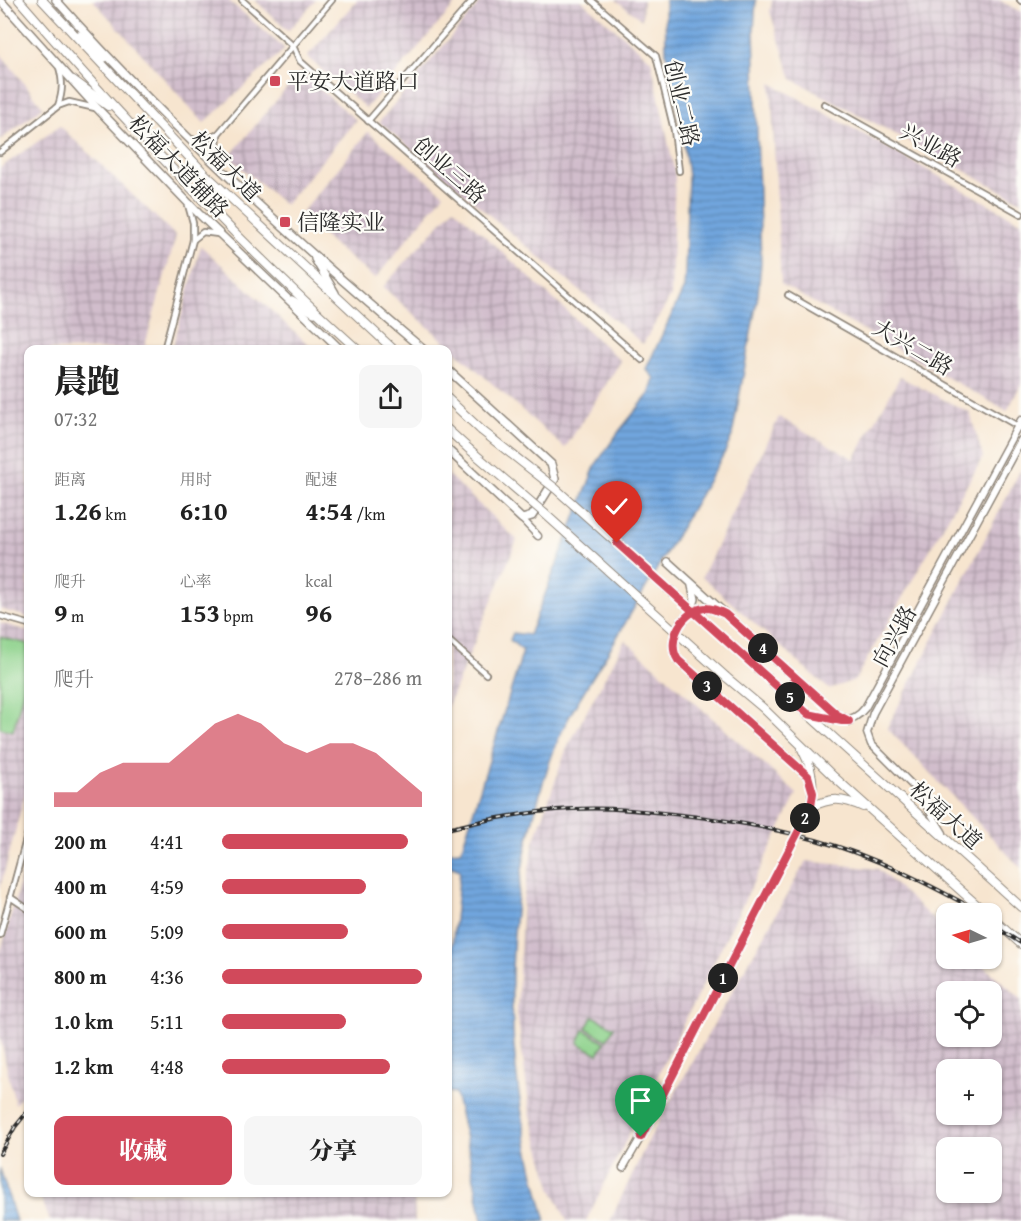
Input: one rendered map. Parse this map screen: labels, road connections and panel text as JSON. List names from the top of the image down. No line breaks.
{"streets":{"main road":["松福大道辅路","松福大道"],"street":["创业二路","兴业路","创业三路","大兴二路","向兴路"]},"crossings":[["松福大道辅路","松福大道"],["松福大道","向兴路"],["大兴二路","向兴路"]],"places":{"transit":["平安大道路口","信隆实业"]},"north":"left","page":{"heading":["晨跑","07:32"],"stats":[["距离","1.26 km"],["用时","6:10"],["配速","4:54 /km"],["爬升","9 m"],["心率","153 bpm"],["kcal","96"]],"pins":["4","3","5","2","1"],"chart":["爬升","278–286 m"],"list":[{"name":"200 m","note":"4:41"},{"name":"400 m","note":"4:59"},{"name":"600 m","note":"5:09"},{"name":"800 m","note":"4:36"},{"name":"1.0 km","note":"5:11"},{"name":"1.2 km","note":"4:48"}],"map_buttons":["+","−"],"buttons":["收藏","分享"]}}
